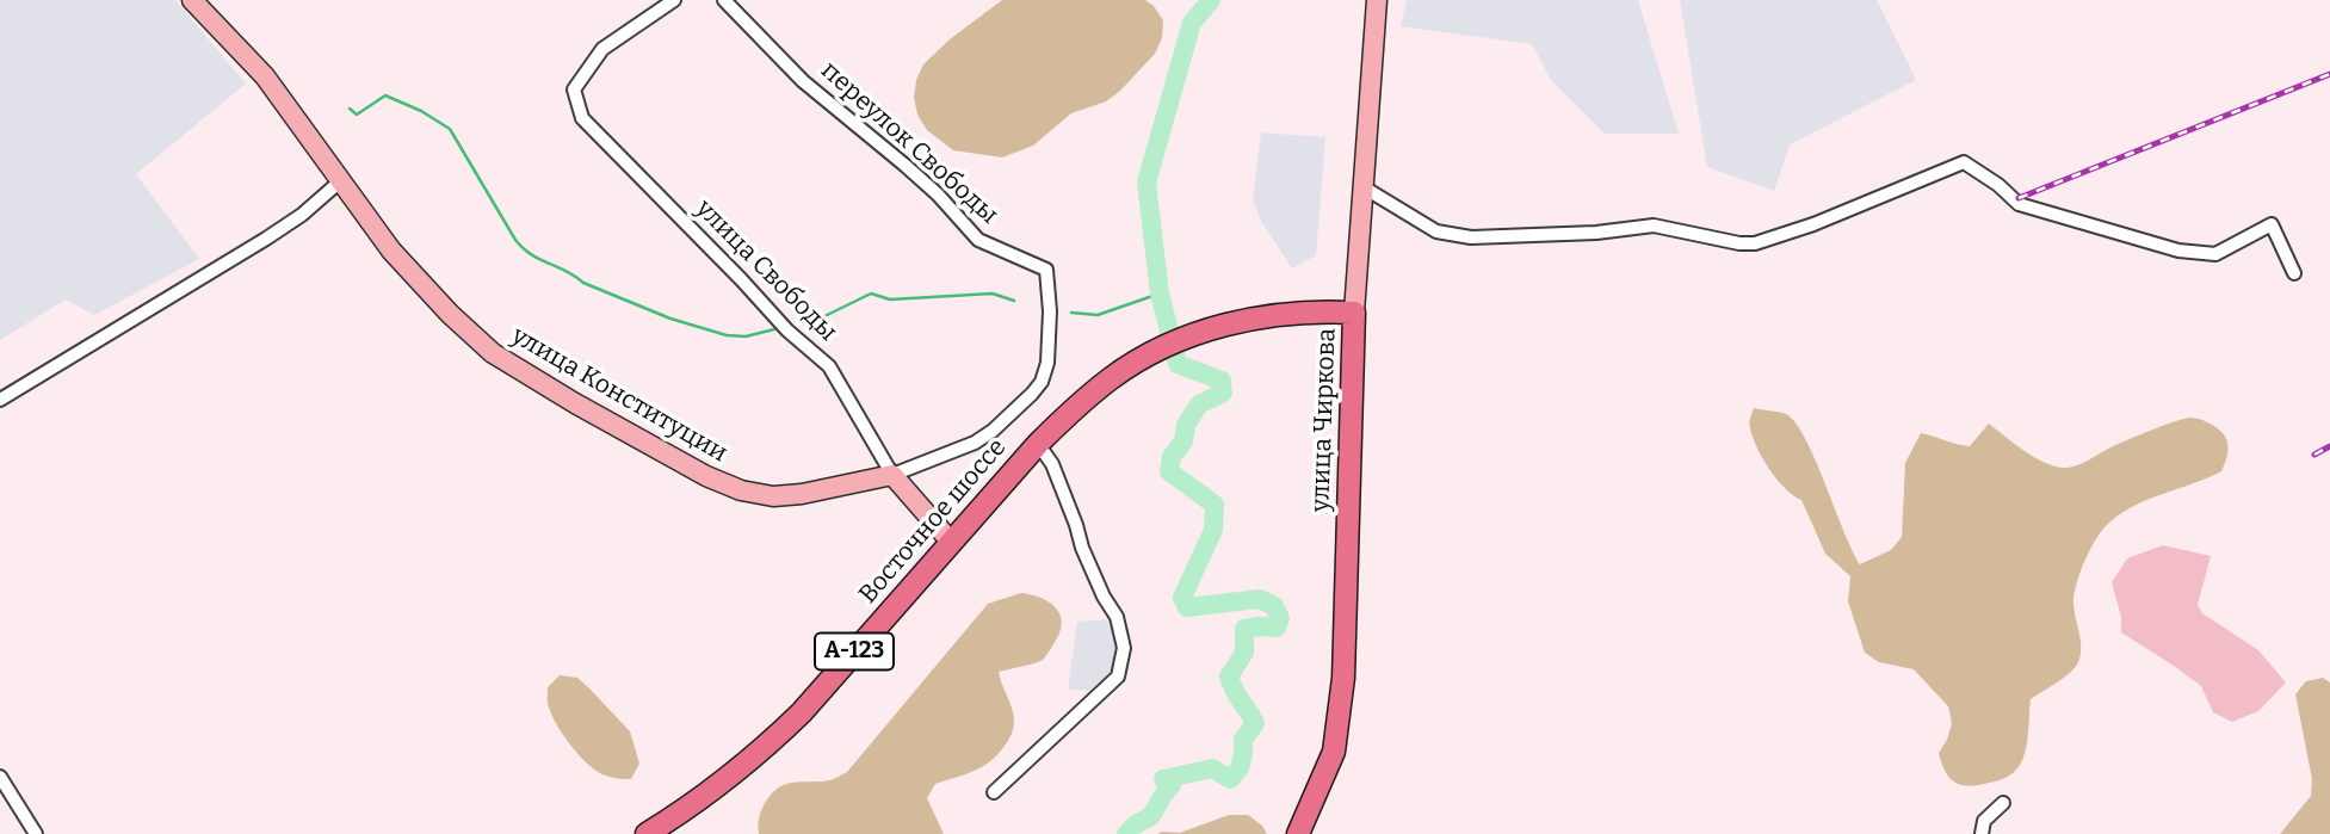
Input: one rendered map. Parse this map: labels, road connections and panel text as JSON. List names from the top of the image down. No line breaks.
{"streets":{"main road":["улица Конституции","улица Чиркова","Восточное шоссе","А-123"],"street":["переулок Свободы","улица Свободы"]},"crossings":[["переулок Свободы","улица Свободы"],["переулок Свободы","улица Конституции"],["улица Свободы","улица Конституции"],["улица Чиркова","А-123"],["Восточное шоссе","А-123"]]}
